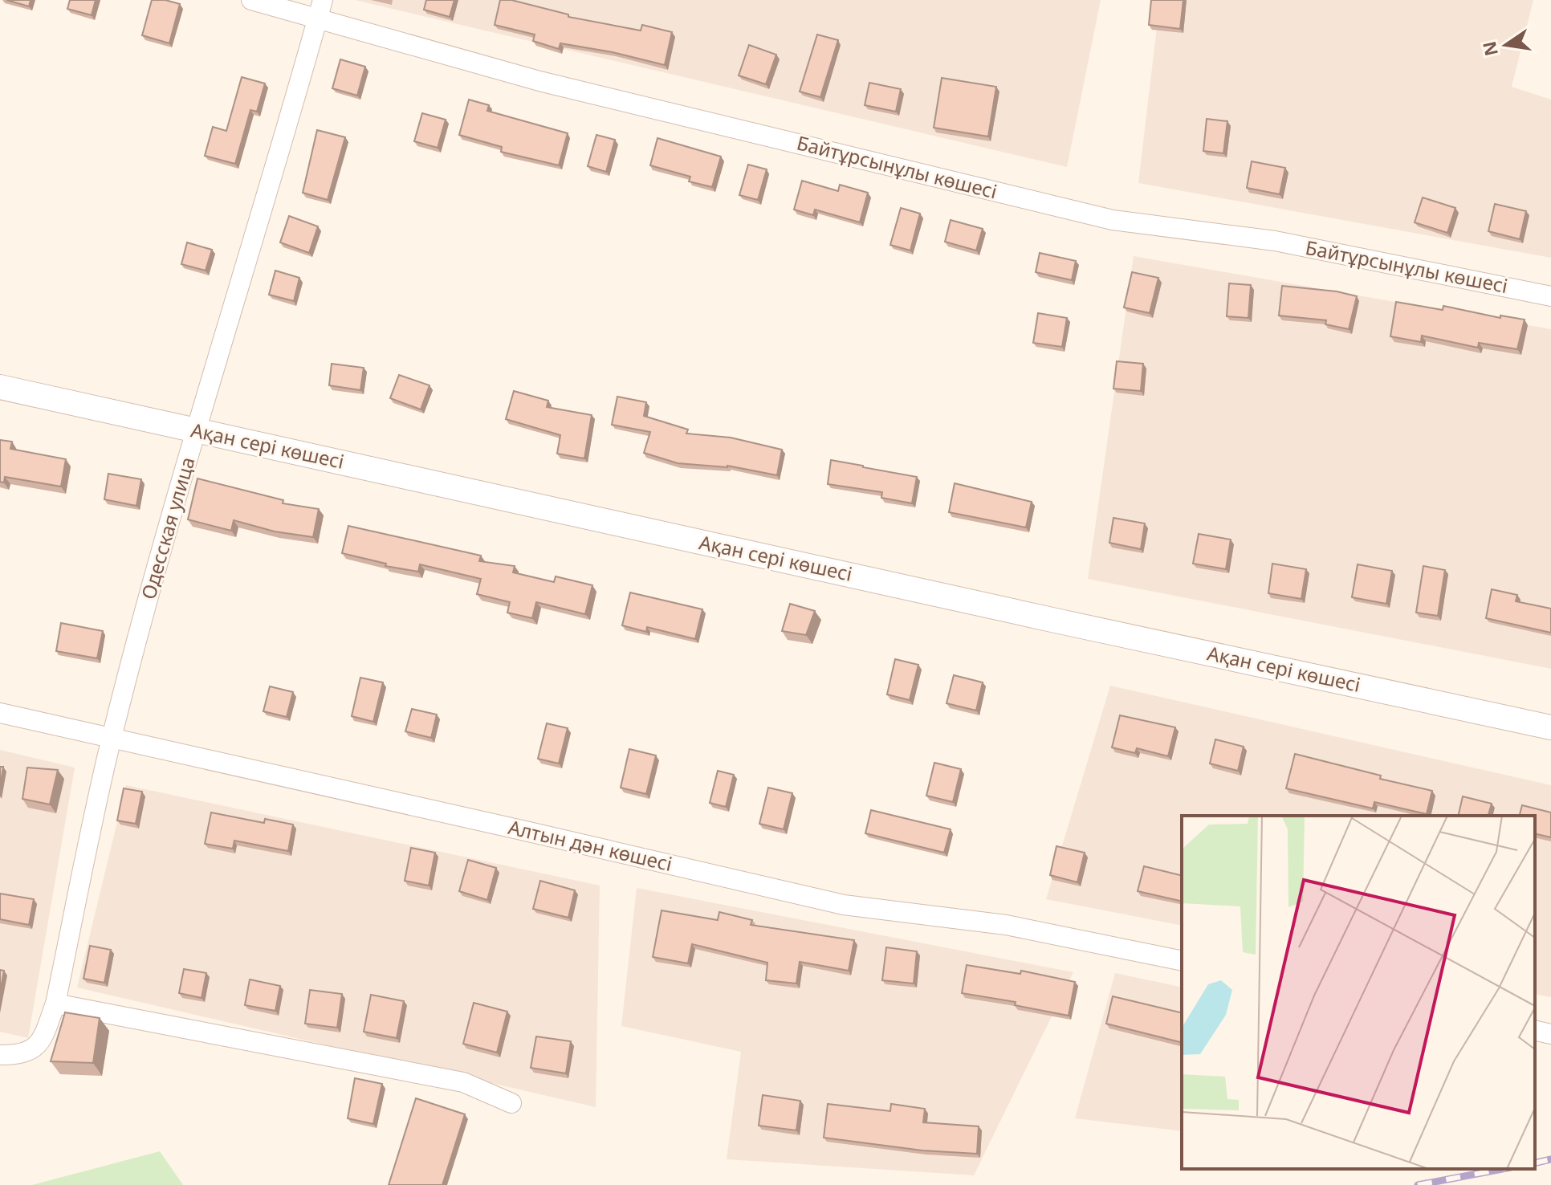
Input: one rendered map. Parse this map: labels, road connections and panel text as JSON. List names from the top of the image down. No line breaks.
{"streets":{"street":["Байтұрсынұлы көшесі","Ақан сері көшесі","Одесская улица","Алтын дән көшесі"]},"crossings":[["Байтұрсынұлы көшесі","Одесская улица"],["Ақан сері көшесі","Одесская улица"],["Одесская улица","Алтын дән көшесі"]],"north":"left"}
